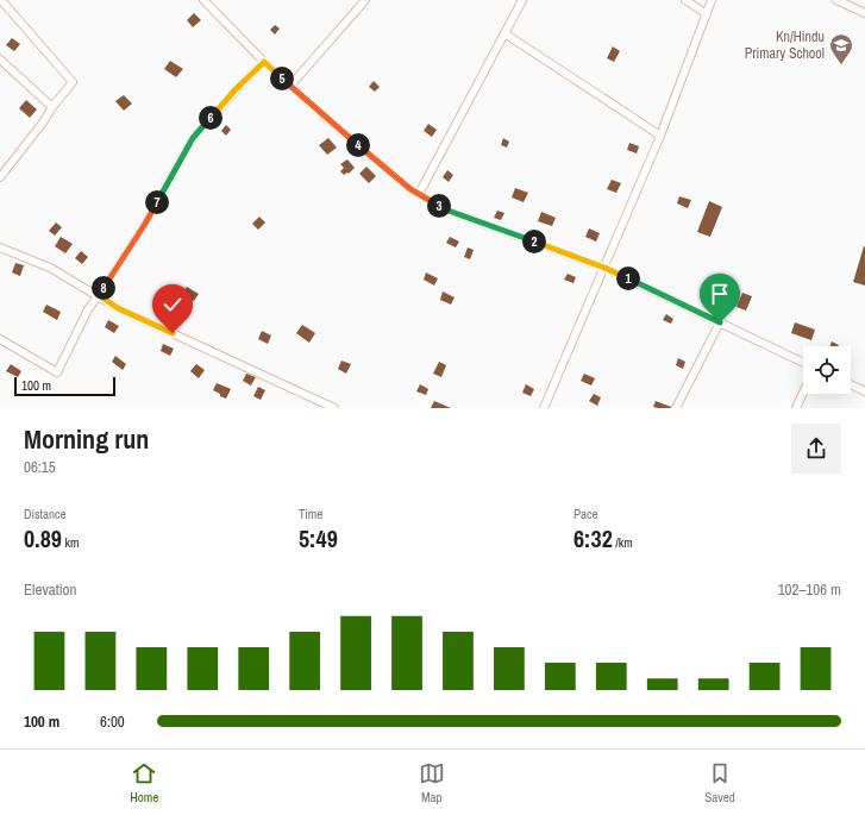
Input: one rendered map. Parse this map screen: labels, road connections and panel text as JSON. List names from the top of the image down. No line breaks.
{"places":{"school or university":["Kn/Hindu Primary School"]},"scale_bar":"100 m","page":{"pins":["5","6","4","7","3","2","1","8"],"scale":"100 m","heading":["Morning run","06:15"],"stats":[["Distance","0.89 km"],["Time","5:49"],["Pace","6:32 /km"]],"chart":["Elevation","102–106 m"],"list":[{"name":"100 m","note":"6:00"}],"tabs":["Home","Map","Saved"]}}
